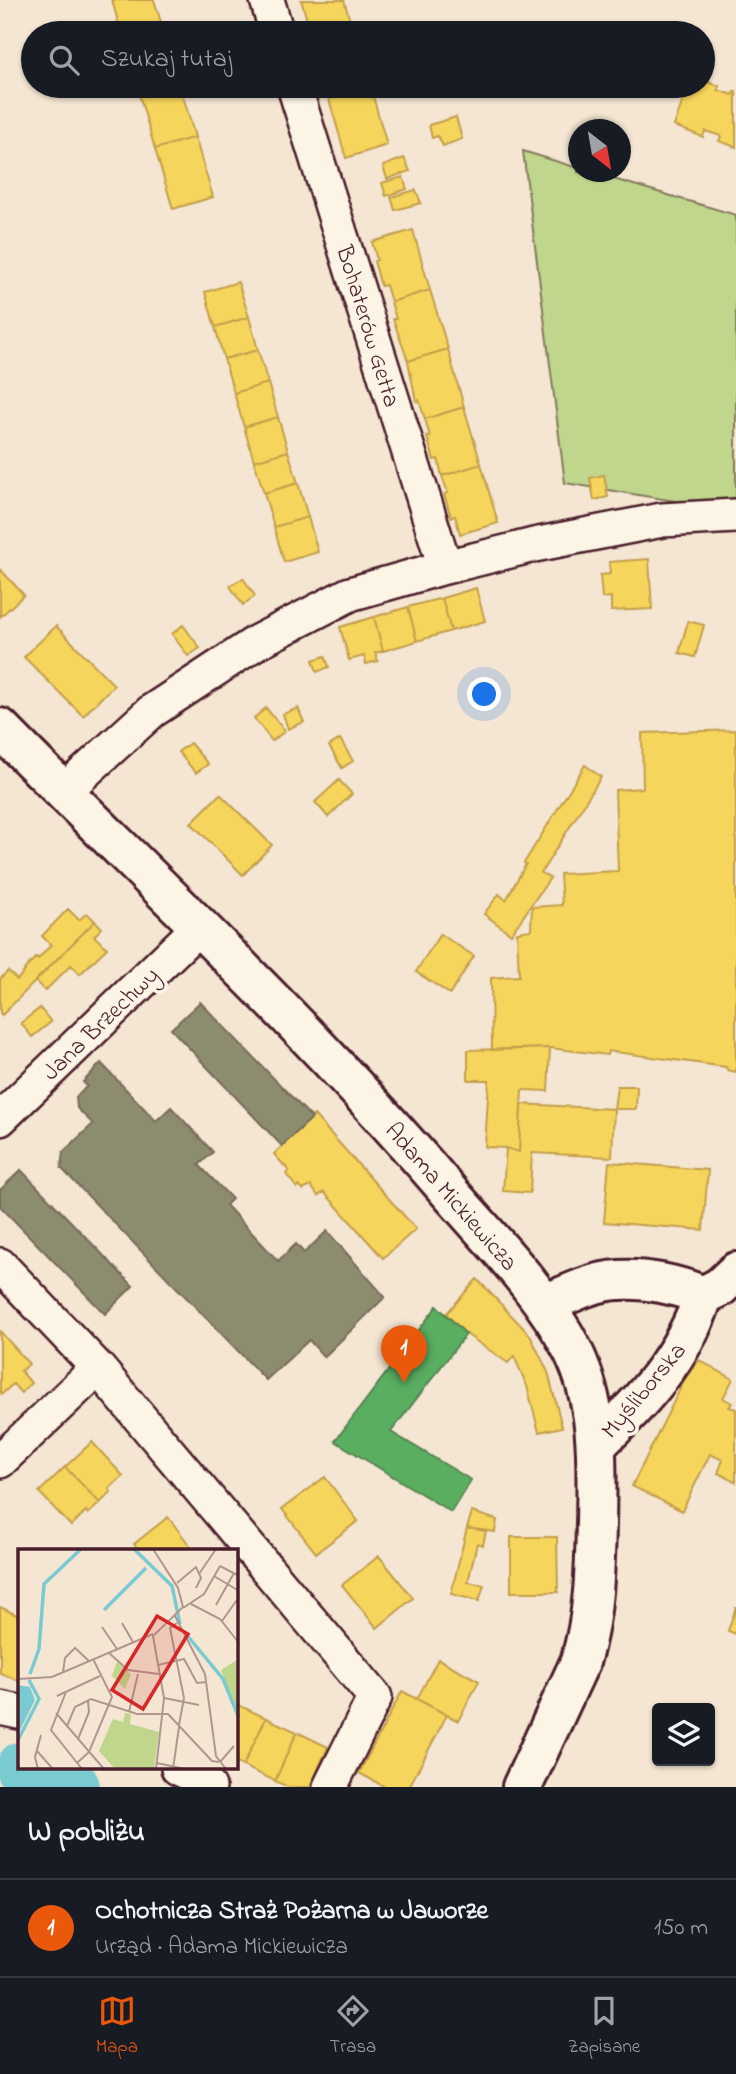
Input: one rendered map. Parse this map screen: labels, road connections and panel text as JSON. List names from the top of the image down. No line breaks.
{"streets":{"main road":["Adama Mickiewicza","Myśliborska"],"street":["Bohaterów Getta","Jana Brzechwy"]},"crossings":[["Jana Brzechwy","Adama Mickiewicza"],["Adama Mickiewicza","Myśliborska"]],"north":"bottom right","page":{"search":"Szukaj tutaj","pins":"1","heading":"W pobliżu","list":[{"mark":"1","name":"Ochotnicza Straż Pożarna w Jaworze","note":"Urząd · Adama Mickiewicza","value":"150 m"}],"nav":["Mapa","Trasa","Zapisane"]}}
